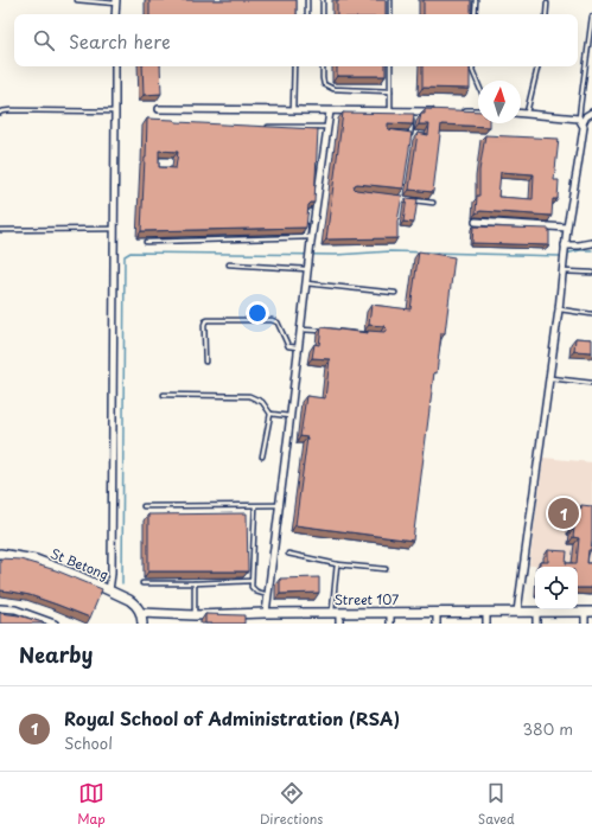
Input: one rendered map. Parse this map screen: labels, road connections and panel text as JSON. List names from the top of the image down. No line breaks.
{"streets":{"street":["St Betong","Street 107"]},"crossings":[["St Betong","Street 107"]],"north":"top","page":{"search":"Search here","pins":"1","heading":"Nearby","list":[{"mark":"1","name":"Royal School of Administration (RSA)","note":"School","value":"380 m"}],"nav":["Map","Directions","Saved"]}}
